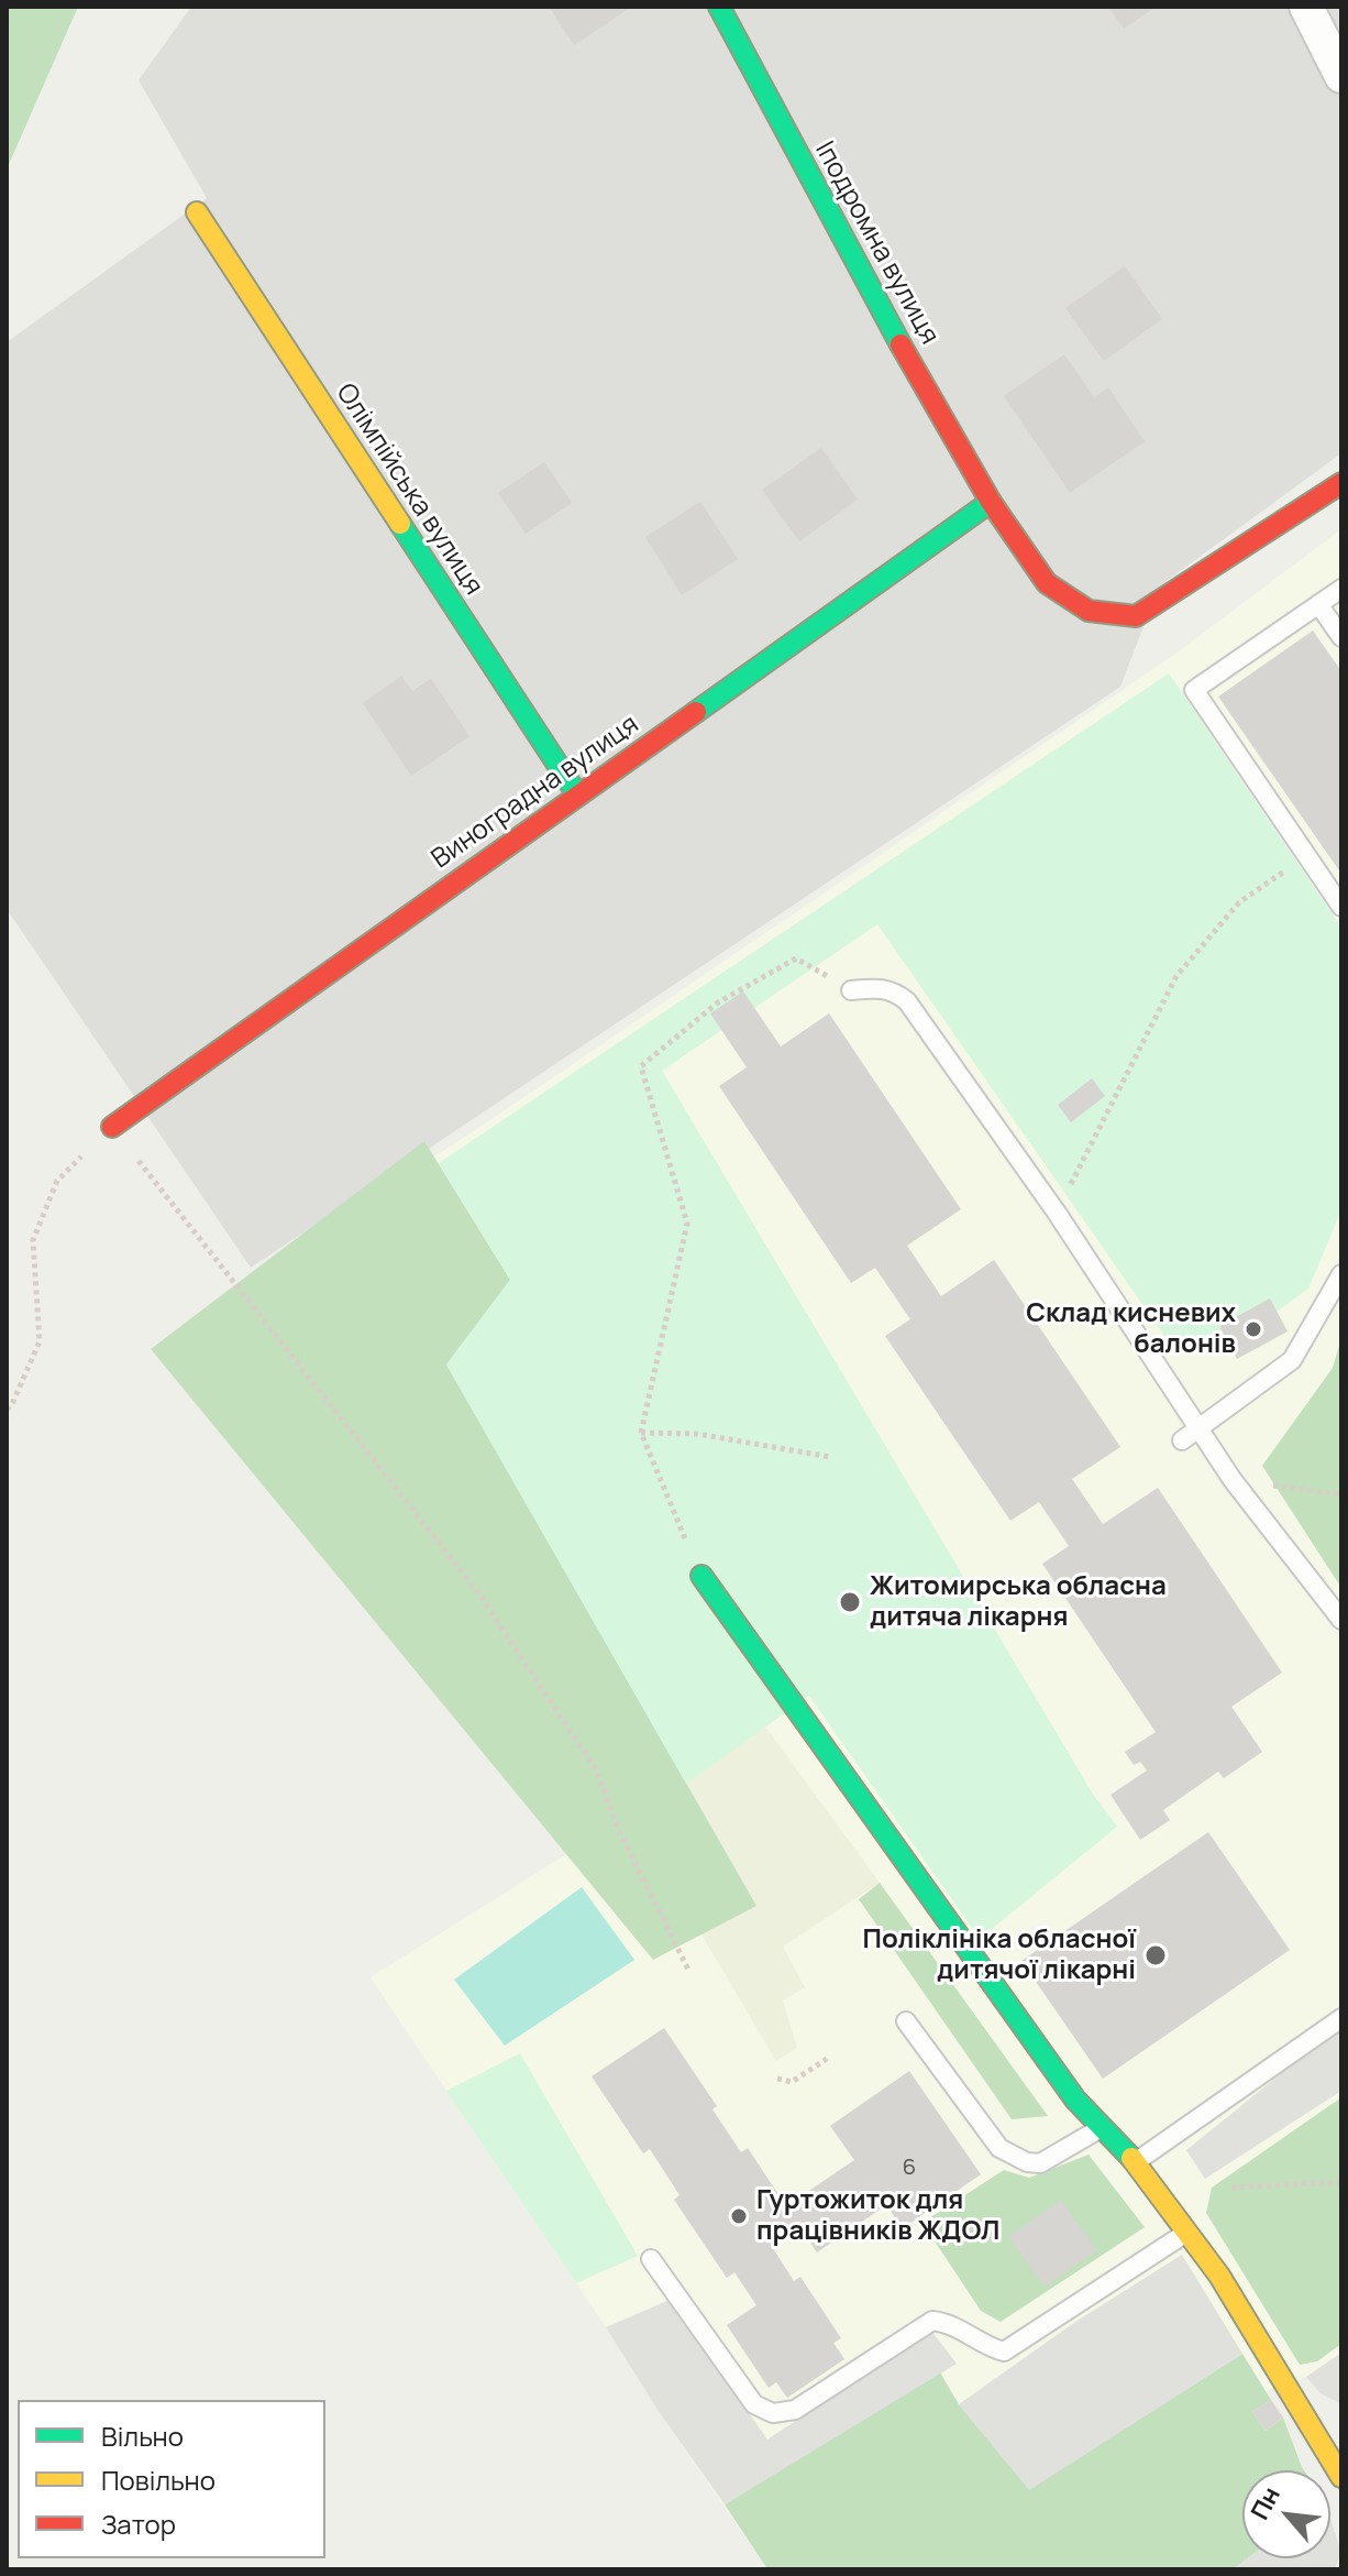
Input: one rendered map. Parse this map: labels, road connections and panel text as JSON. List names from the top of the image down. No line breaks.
{"streets":{"street":["Іподромна вулиця","Олімпійська вулиця","Виноградна вулиця"]},"crossings":[["Іподромна вулиця","Виноградна вулиця"],["Олімпійська вулиця","Виноградна вулиця"]],"places":["Склад кисневих балонів","Житомирська обласна дитяча лікарня","Поліклініка обласної дитячої лікарні","Гуртожиток для працiвникiв ЖДОЛ"],"house_numbers":["6"],"legend":["Вільно","Повільно","Затор"],"north":"top left"}
